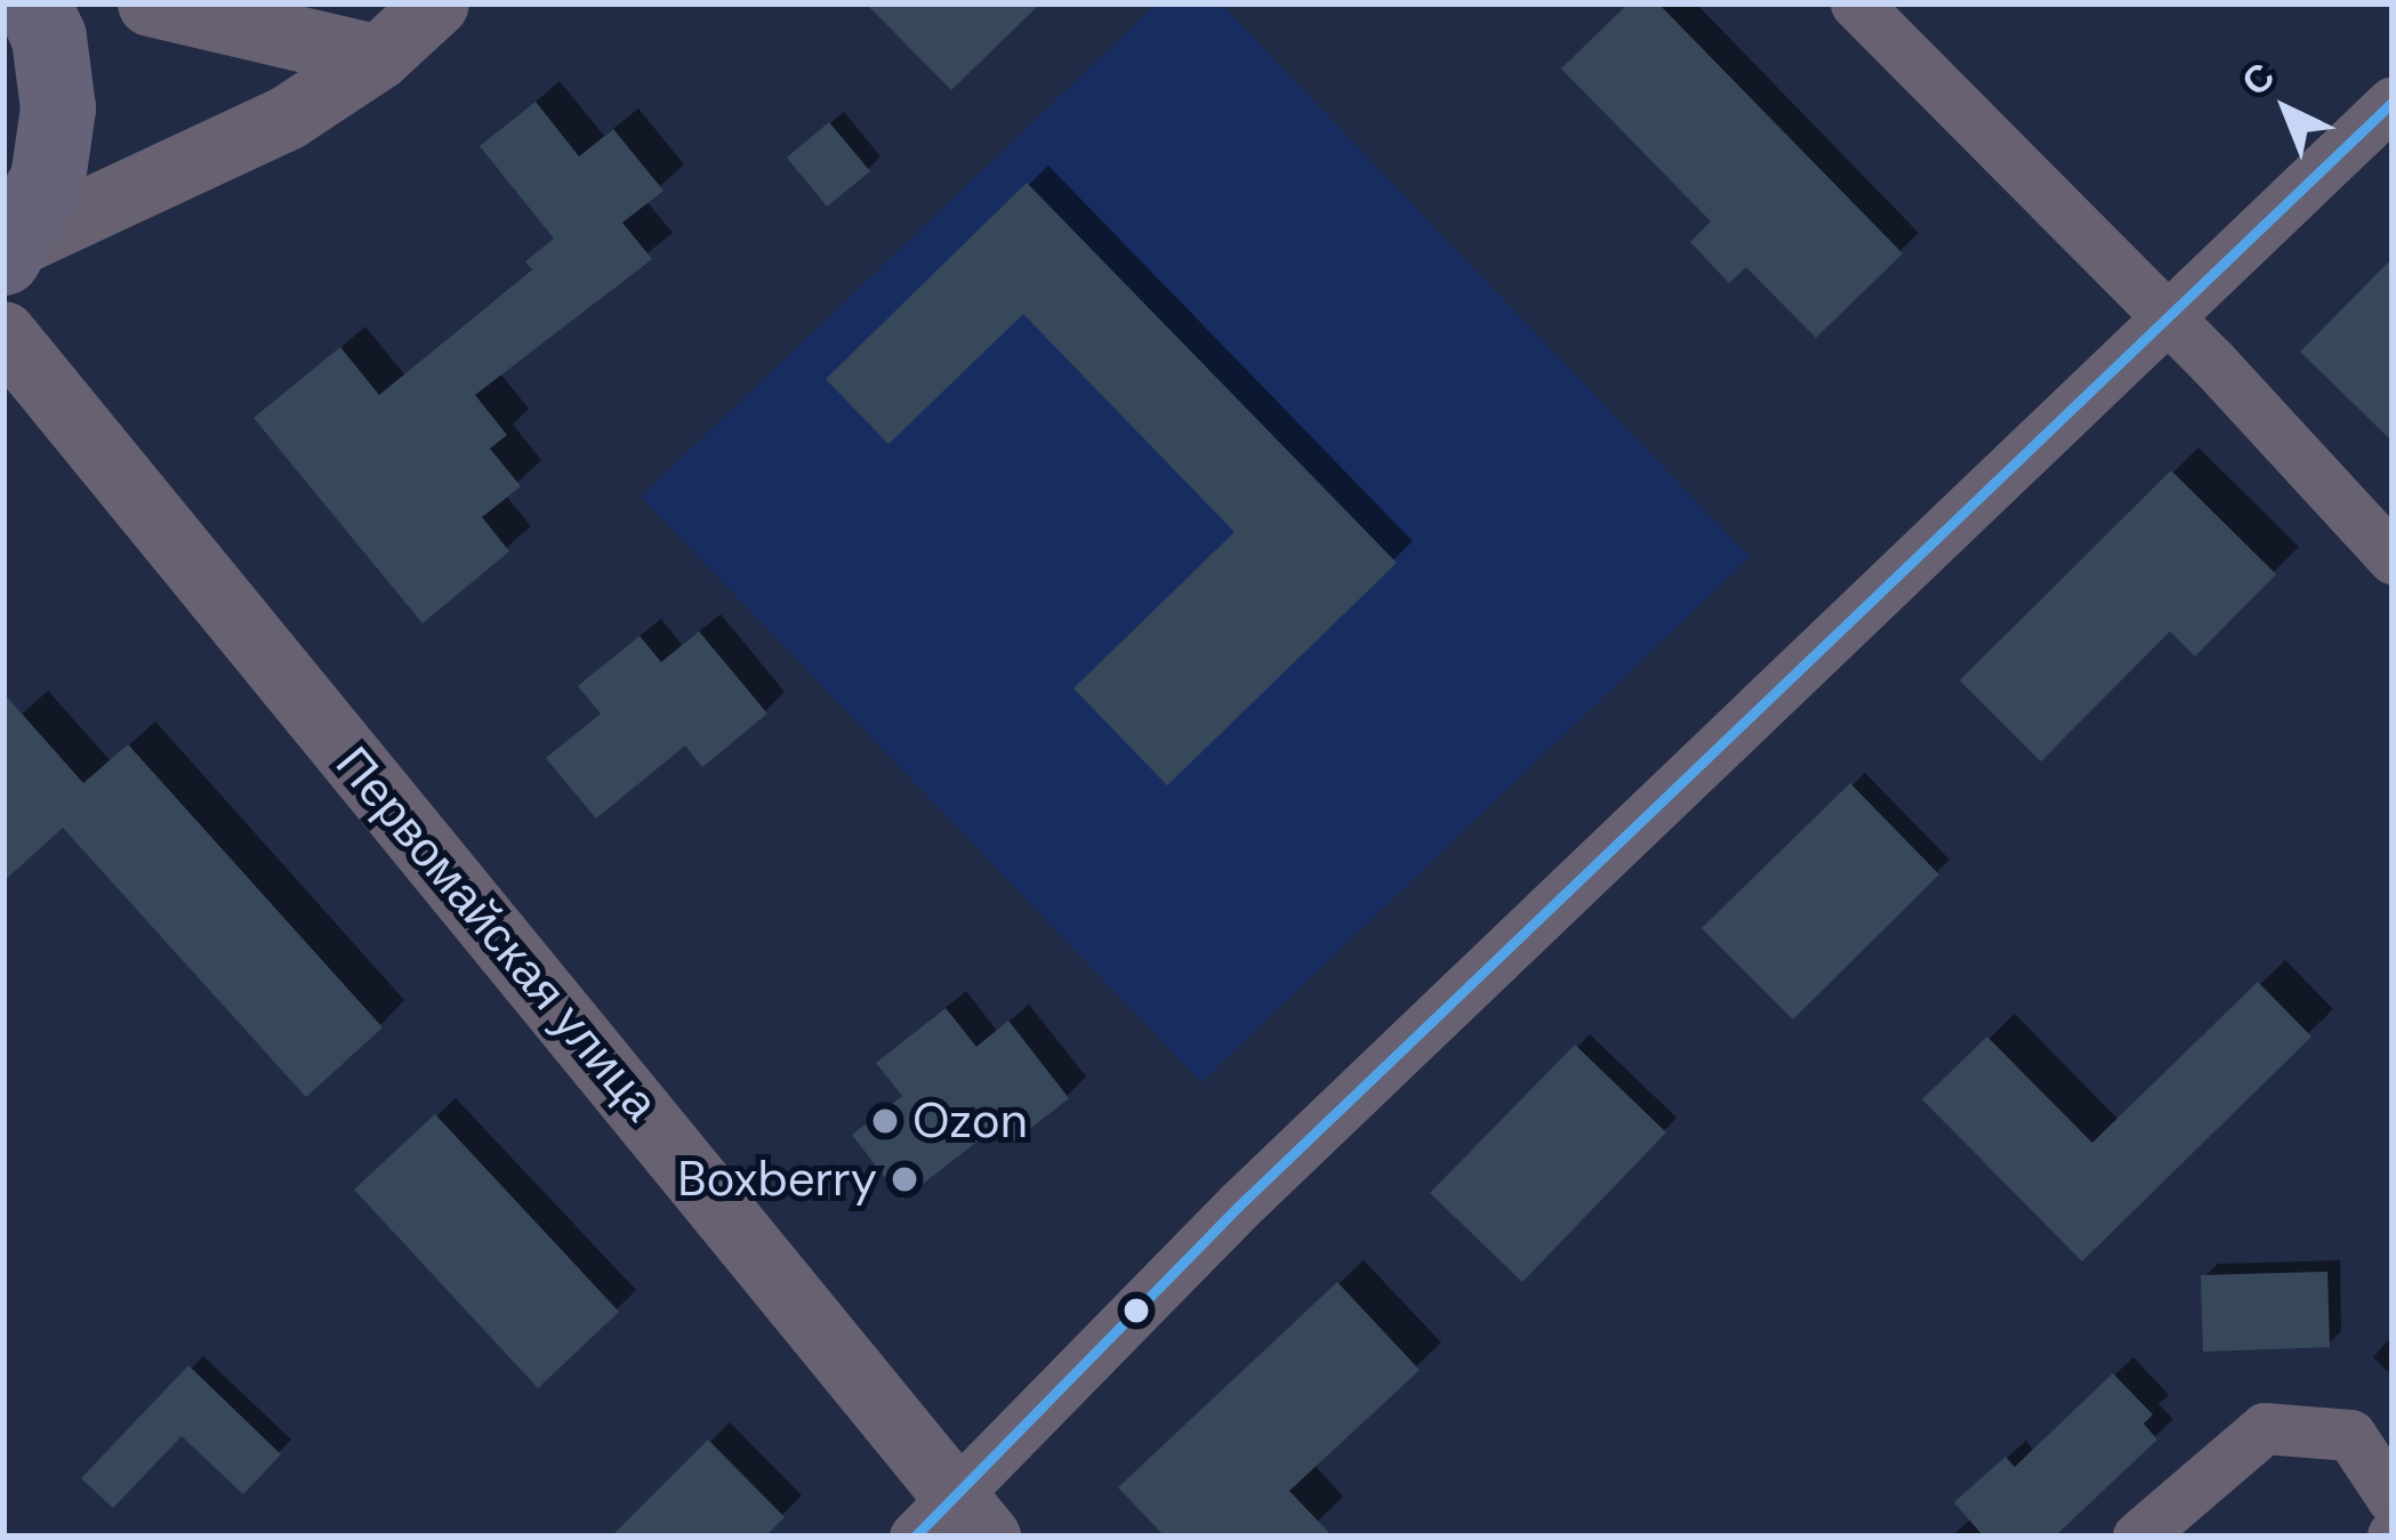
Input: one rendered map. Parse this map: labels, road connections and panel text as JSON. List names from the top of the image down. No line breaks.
{"streets":{"street":["Первомайская улица"]},"places":["Ozon","Boxberry"],"north":"top left"}
